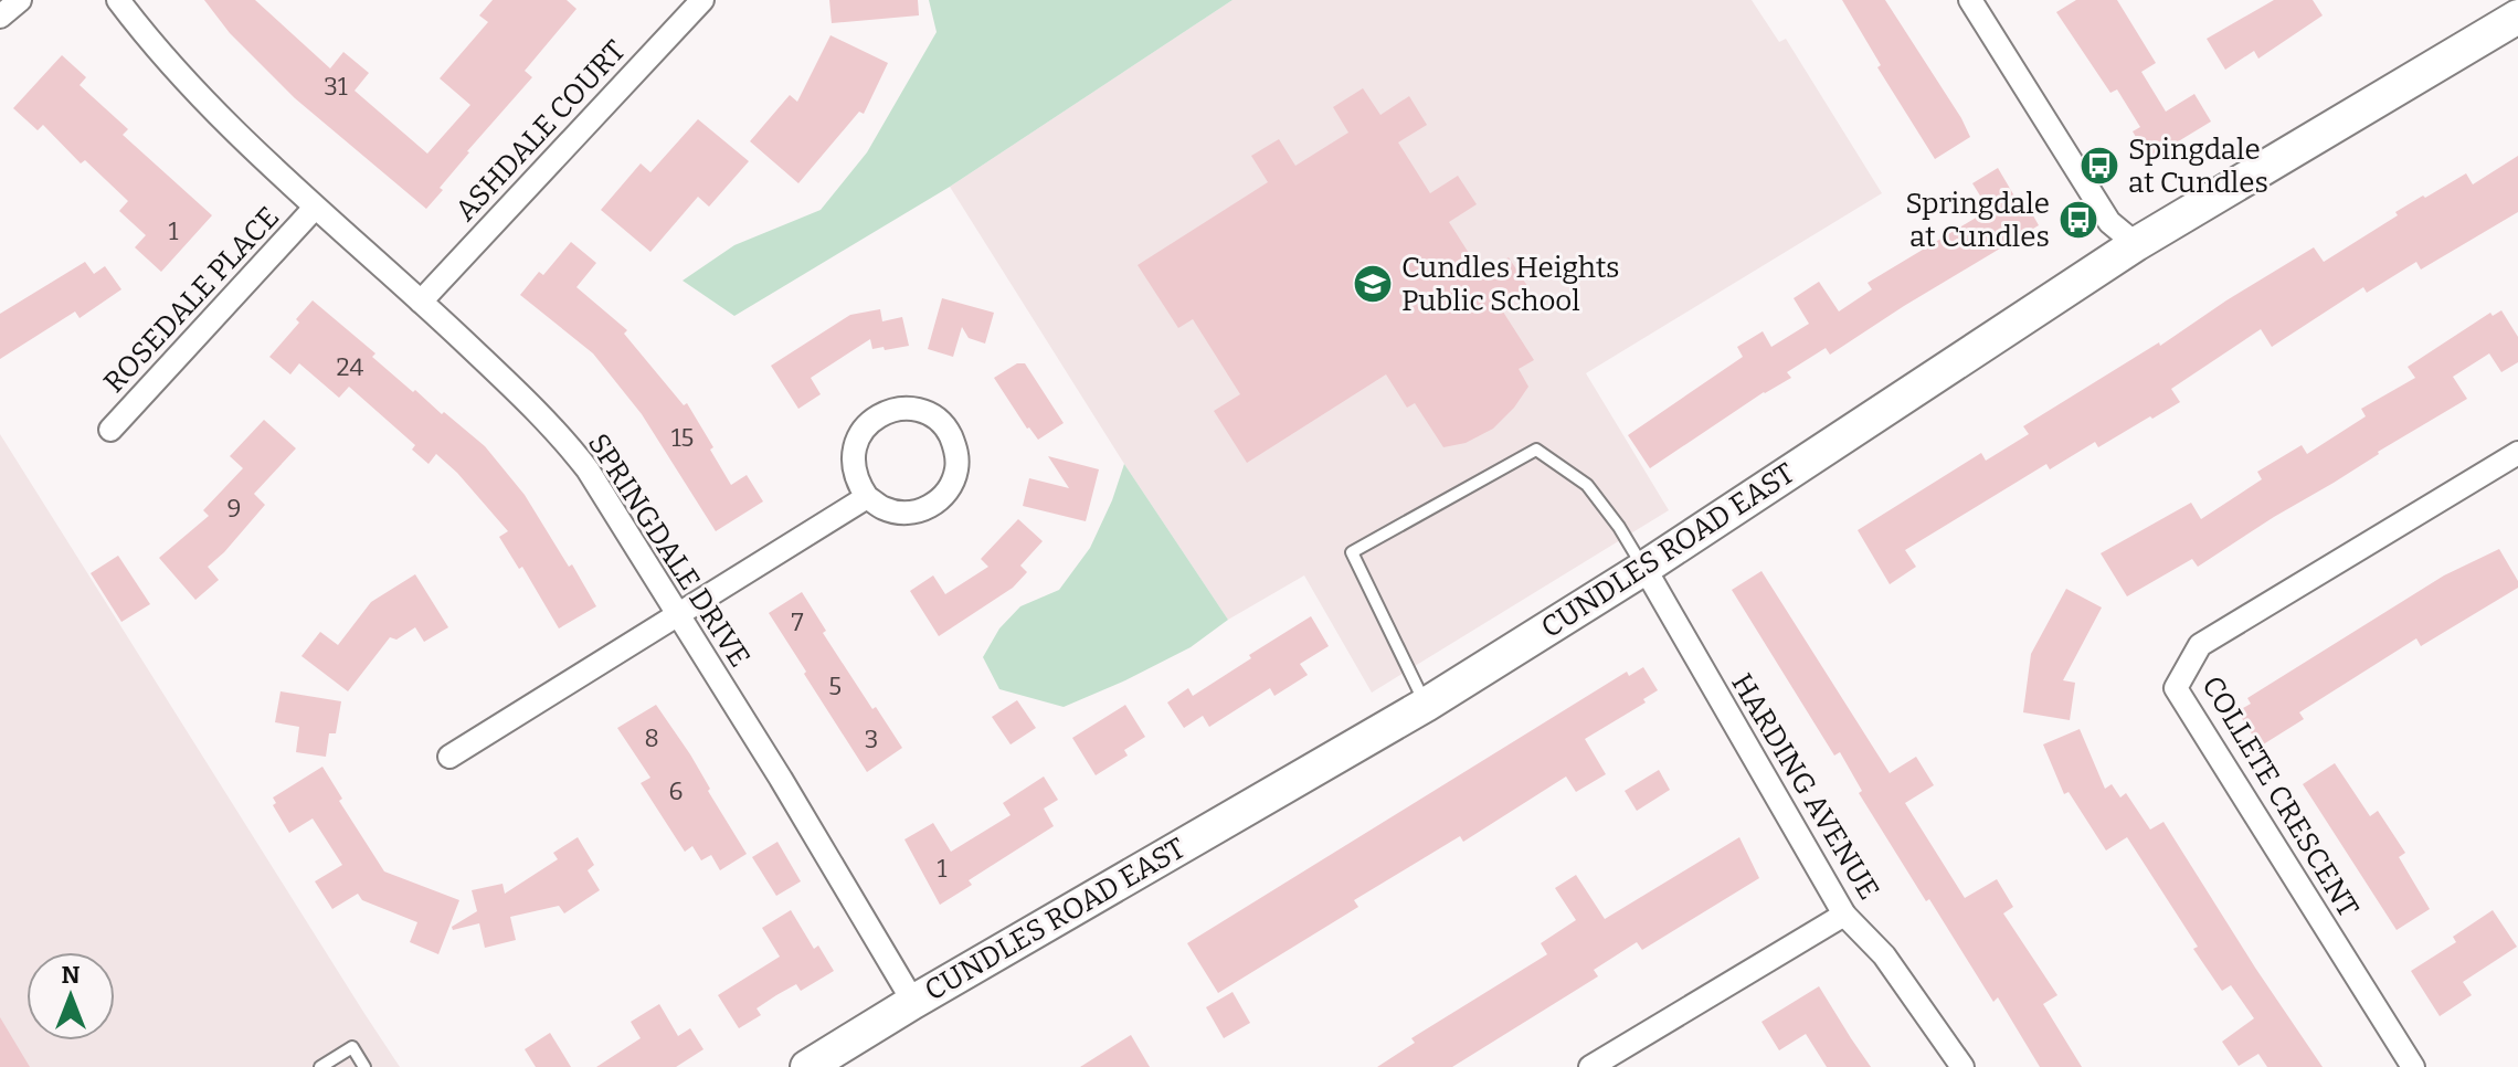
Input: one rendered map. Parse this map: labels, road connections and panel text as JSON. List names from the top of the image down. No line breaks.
{"streets":{"main road":["CUNDLES ROAD EAST"],"street":["ASHDALE COURT","ROSEDALE PLACE","SPRINGDALE DRIVE","HARDING AVENUE","COLLETE CRESCENT"]},"crossings":[["ASHDALE COURT","SPRINGDALE DRIVE"],["ROSEDALE PLACE","SPRINGDALE DRIVE"],["SPRINGDALE DRIVE","CUNDLES ROAD EAST"],["CUNDLES ROAD EAST","HARDING AVENUE"]],"places":{"bus stop":["Spingdale at Cundles","Springdale at Cundles"],"school or university":["Cundles Heights Public School"]},"house_numbers":["31","1","24","15","9","7","5","8","3","6","1"],"north":"top"}
